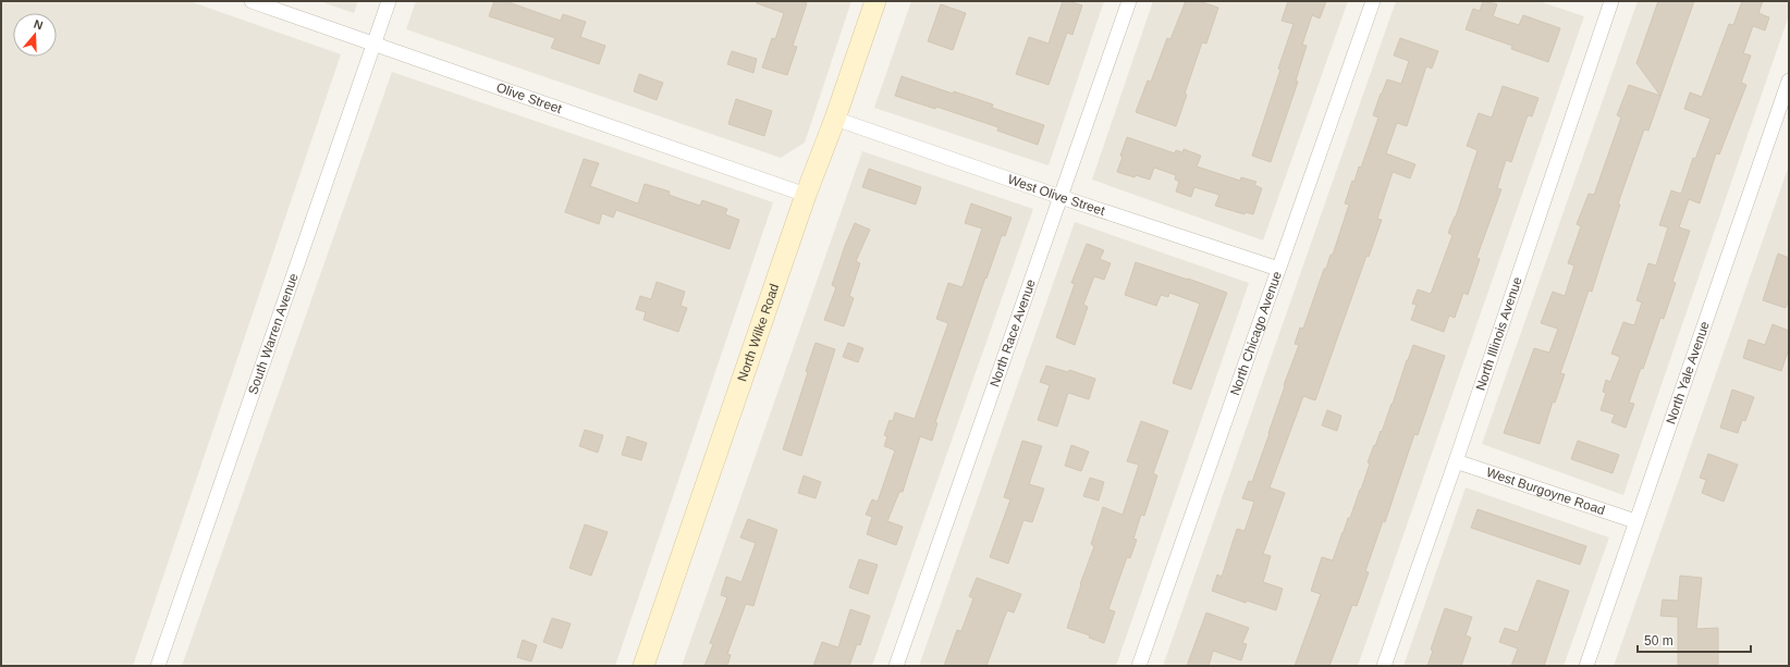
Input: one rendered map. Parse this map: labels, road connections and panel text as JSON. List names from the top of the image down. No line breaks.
{"streets":{"street":["Olive Street","West Olive Street","North Wilke Road","North Chicago Avenue","South Warren Avenue","North Race Avenue","North Illinois Avenue","North Yale Avenue","West Burgoyne Road"]},"crossings":[["Olive Street","North Wilke Road"],["Olive Street","South Warren Avenue"],["West Olive Street","North Wilke Road"],["West Olive Street","North Chicago Avenue"],["West Olive Street","North Race Avenue"],["North Illinois Avenue","West Burgoyne Road"],["North Yale Avenue","West Burgoyne Road"]],"scale_bar":"50 m","north":"top"}
